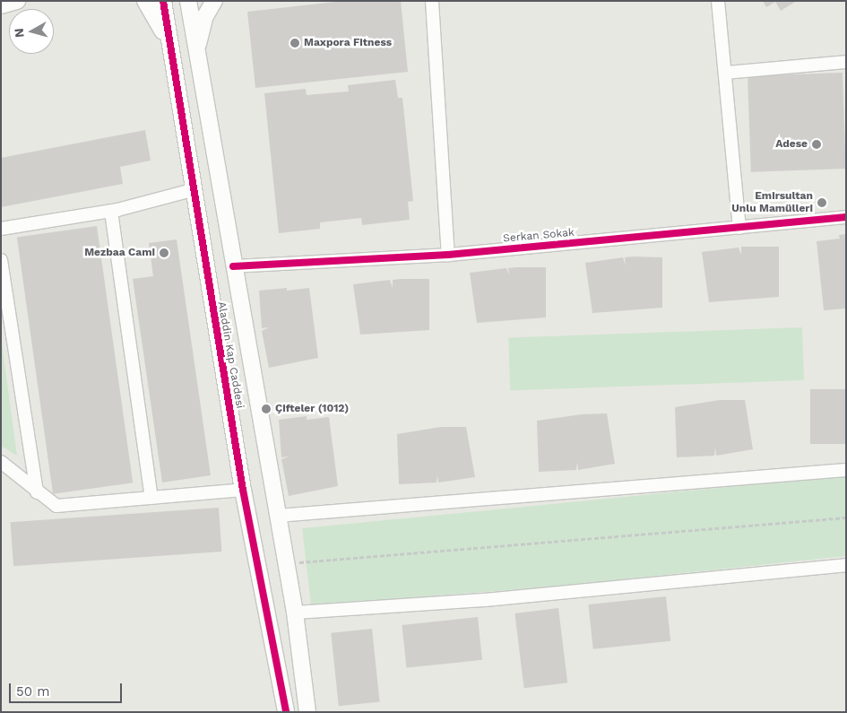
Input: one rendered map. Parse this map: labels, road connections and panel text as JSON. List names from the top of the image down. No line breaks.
{"streets":{"street":["Serkan Sokak","Aladdin Kap Caddesi"]},"crossings":[["Serkan Sokak","Aladdin Kap Caddesi"]],"places":["Maxpora Fitness","Adese","Emirsultan Unlu Mamülleri","Mezbaa Cami","Çifteler (1012)"],"scale_bar":"50 m","north":"left"}
